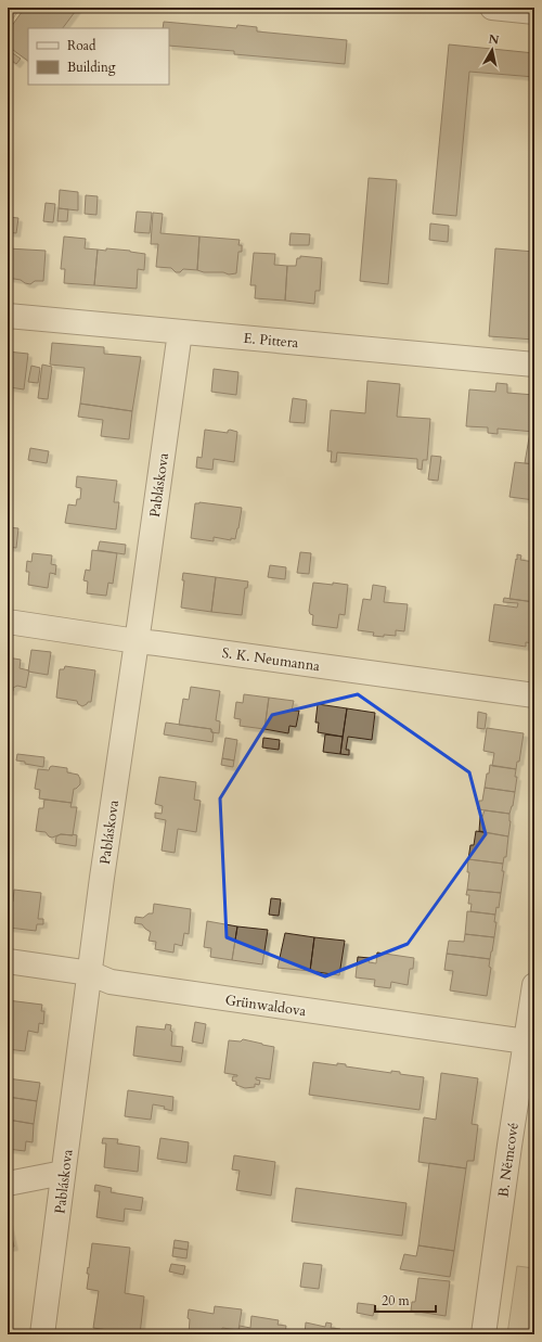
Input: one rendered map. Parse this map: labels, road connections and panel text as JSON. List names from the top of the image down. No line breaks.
{"streets":{"street":["E. Pittera","Pabláskova","S. K. Neumanna","Grünwaldova","B. Němcové"]},"crossings":[["E. Pittera","Pabláskova"],["Pabláskova","S. K. Neumanna"],["Pabláskova","Grünwaldova"],["Grünwaldova","B. Němcové"]],"legend":["Road","Building"],"scale_bar":"20 m","north":"top"}
